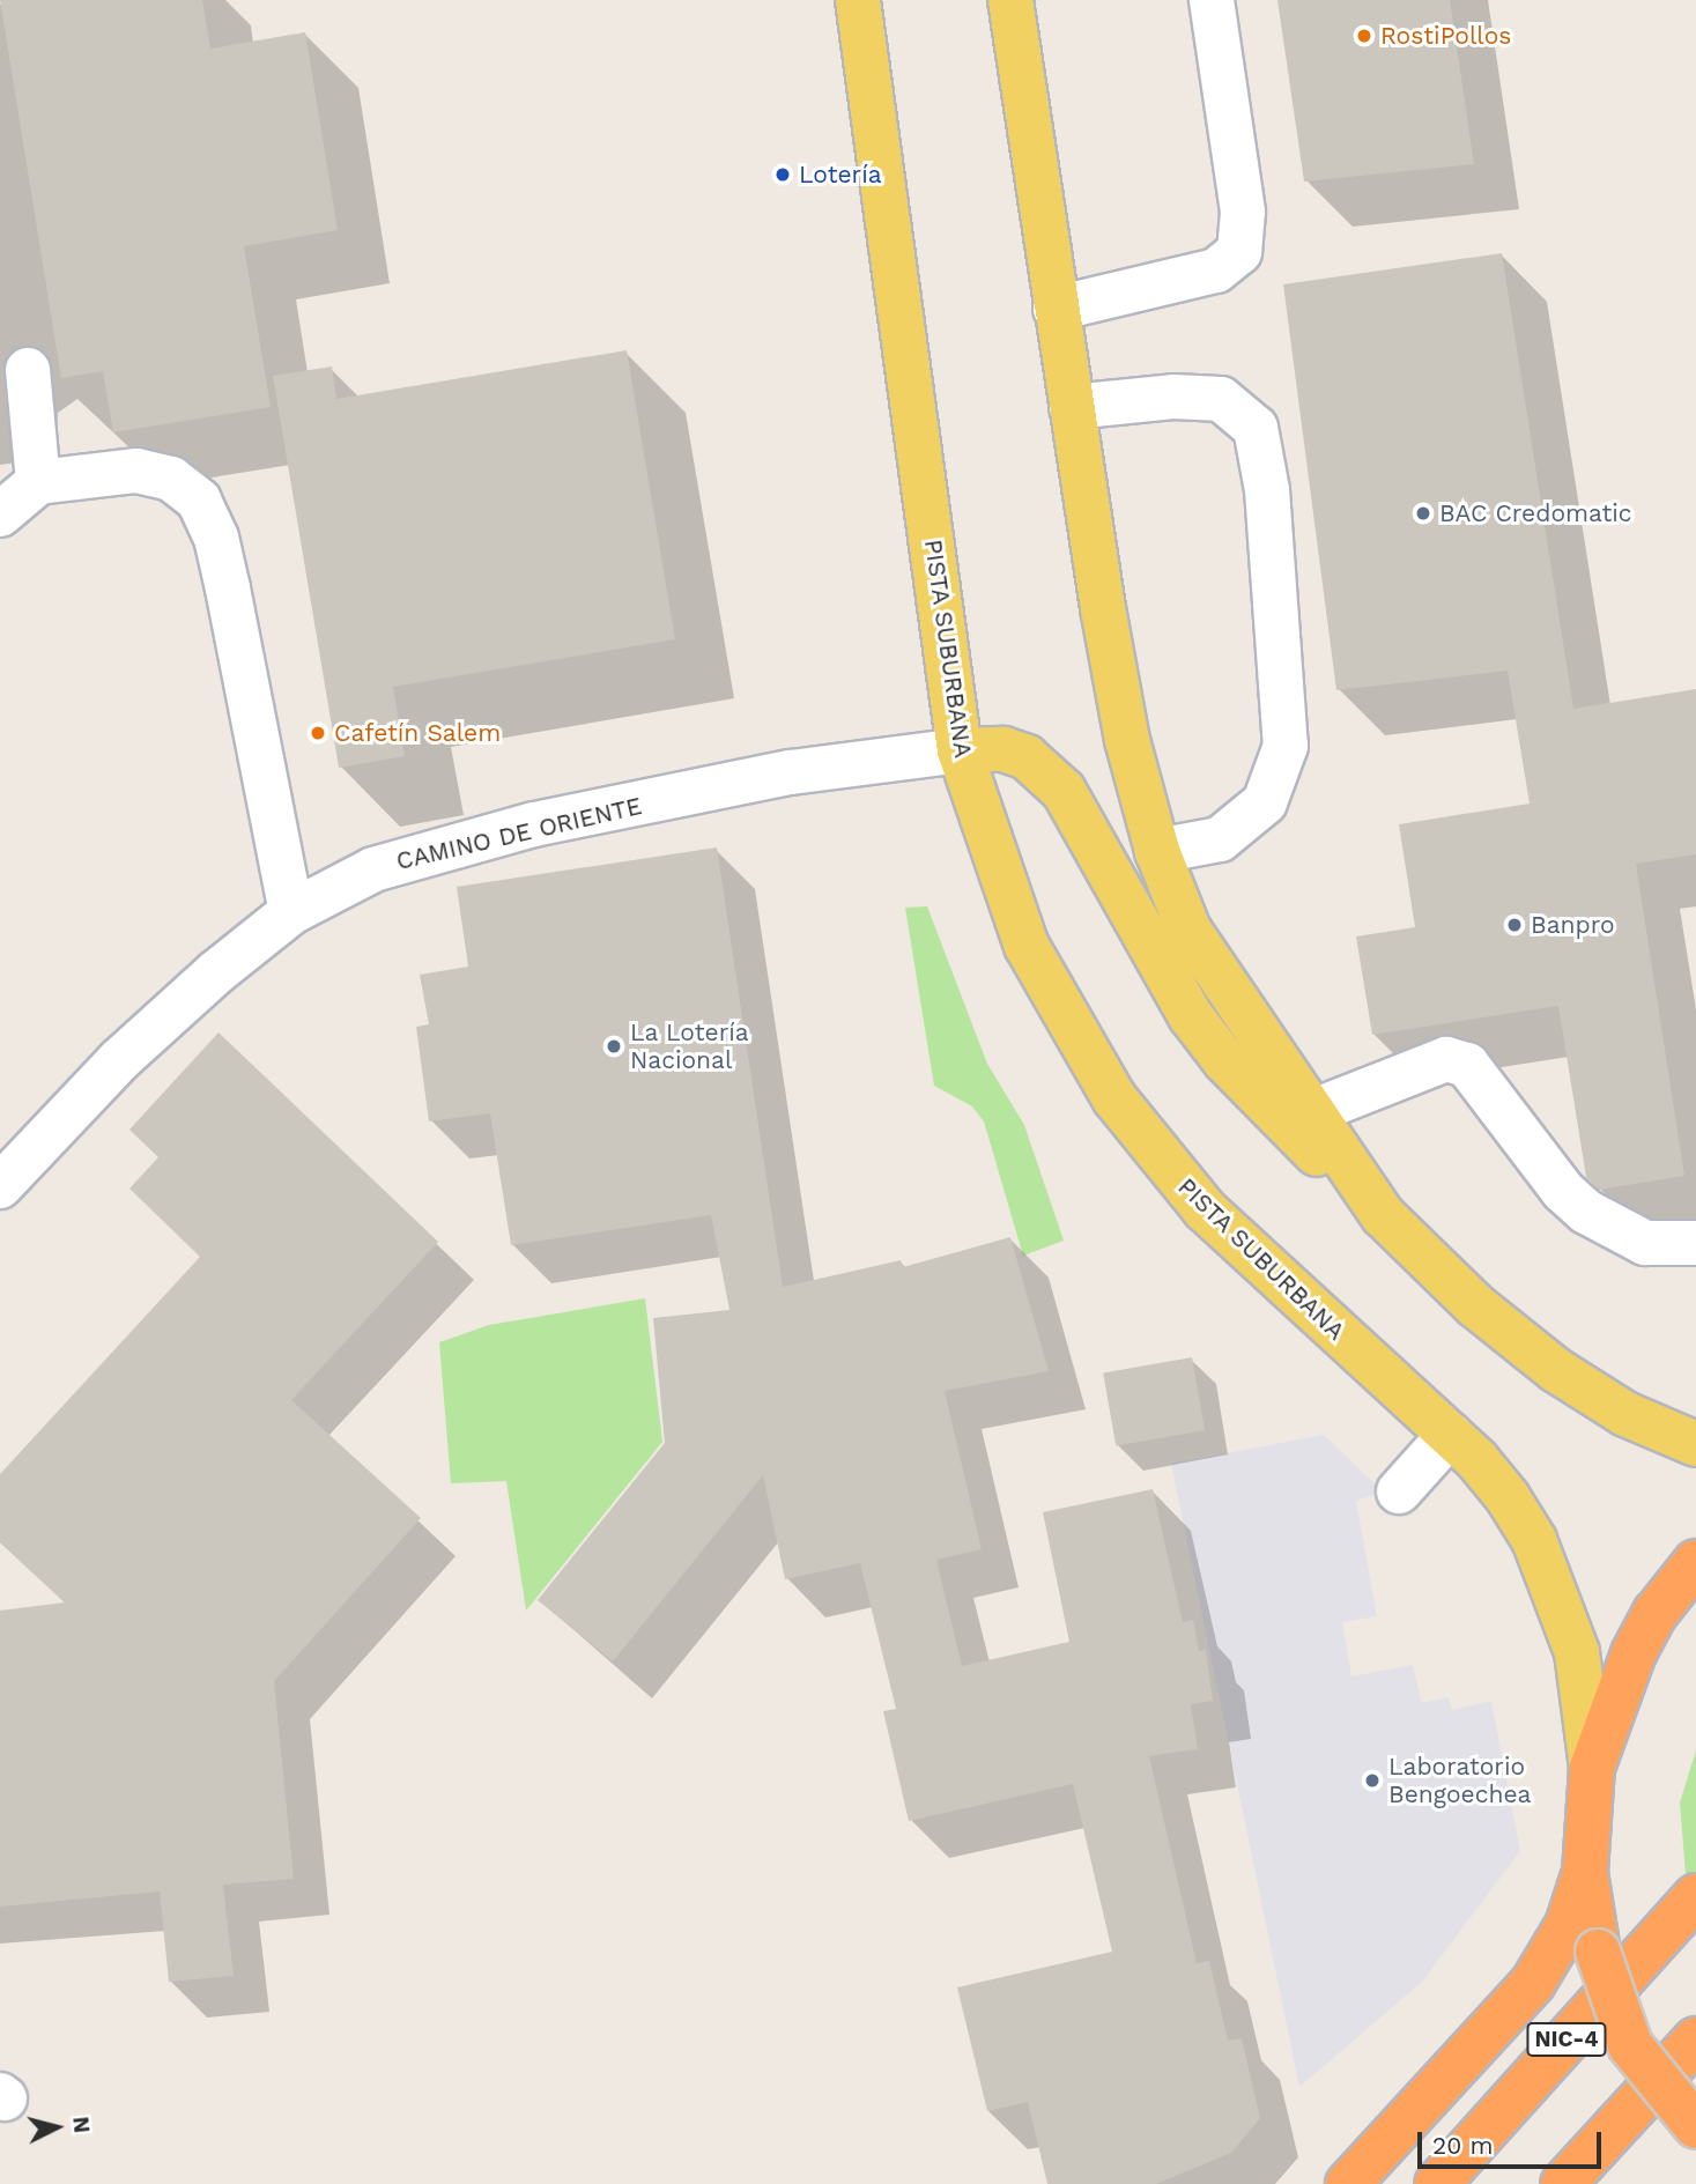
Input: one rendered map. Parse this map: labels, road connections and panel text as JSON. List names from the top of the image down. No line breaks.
{"streets":{"highway":["NIC-4"],"main road":["PISTA SUBURBANA"],"street":["CAMINO DE ORIENTE"]},"crossings":[["PISTA SUBURBANA","CAMINO DE ORIENTE"]],"places":["RostiPollos","Lotería","BAC Credomatic","Cafetín Salem","Banpro","La Lotería Nacional","Laboratorio Bengoechea"],"scale_bar":"20 m","north":"right"}
